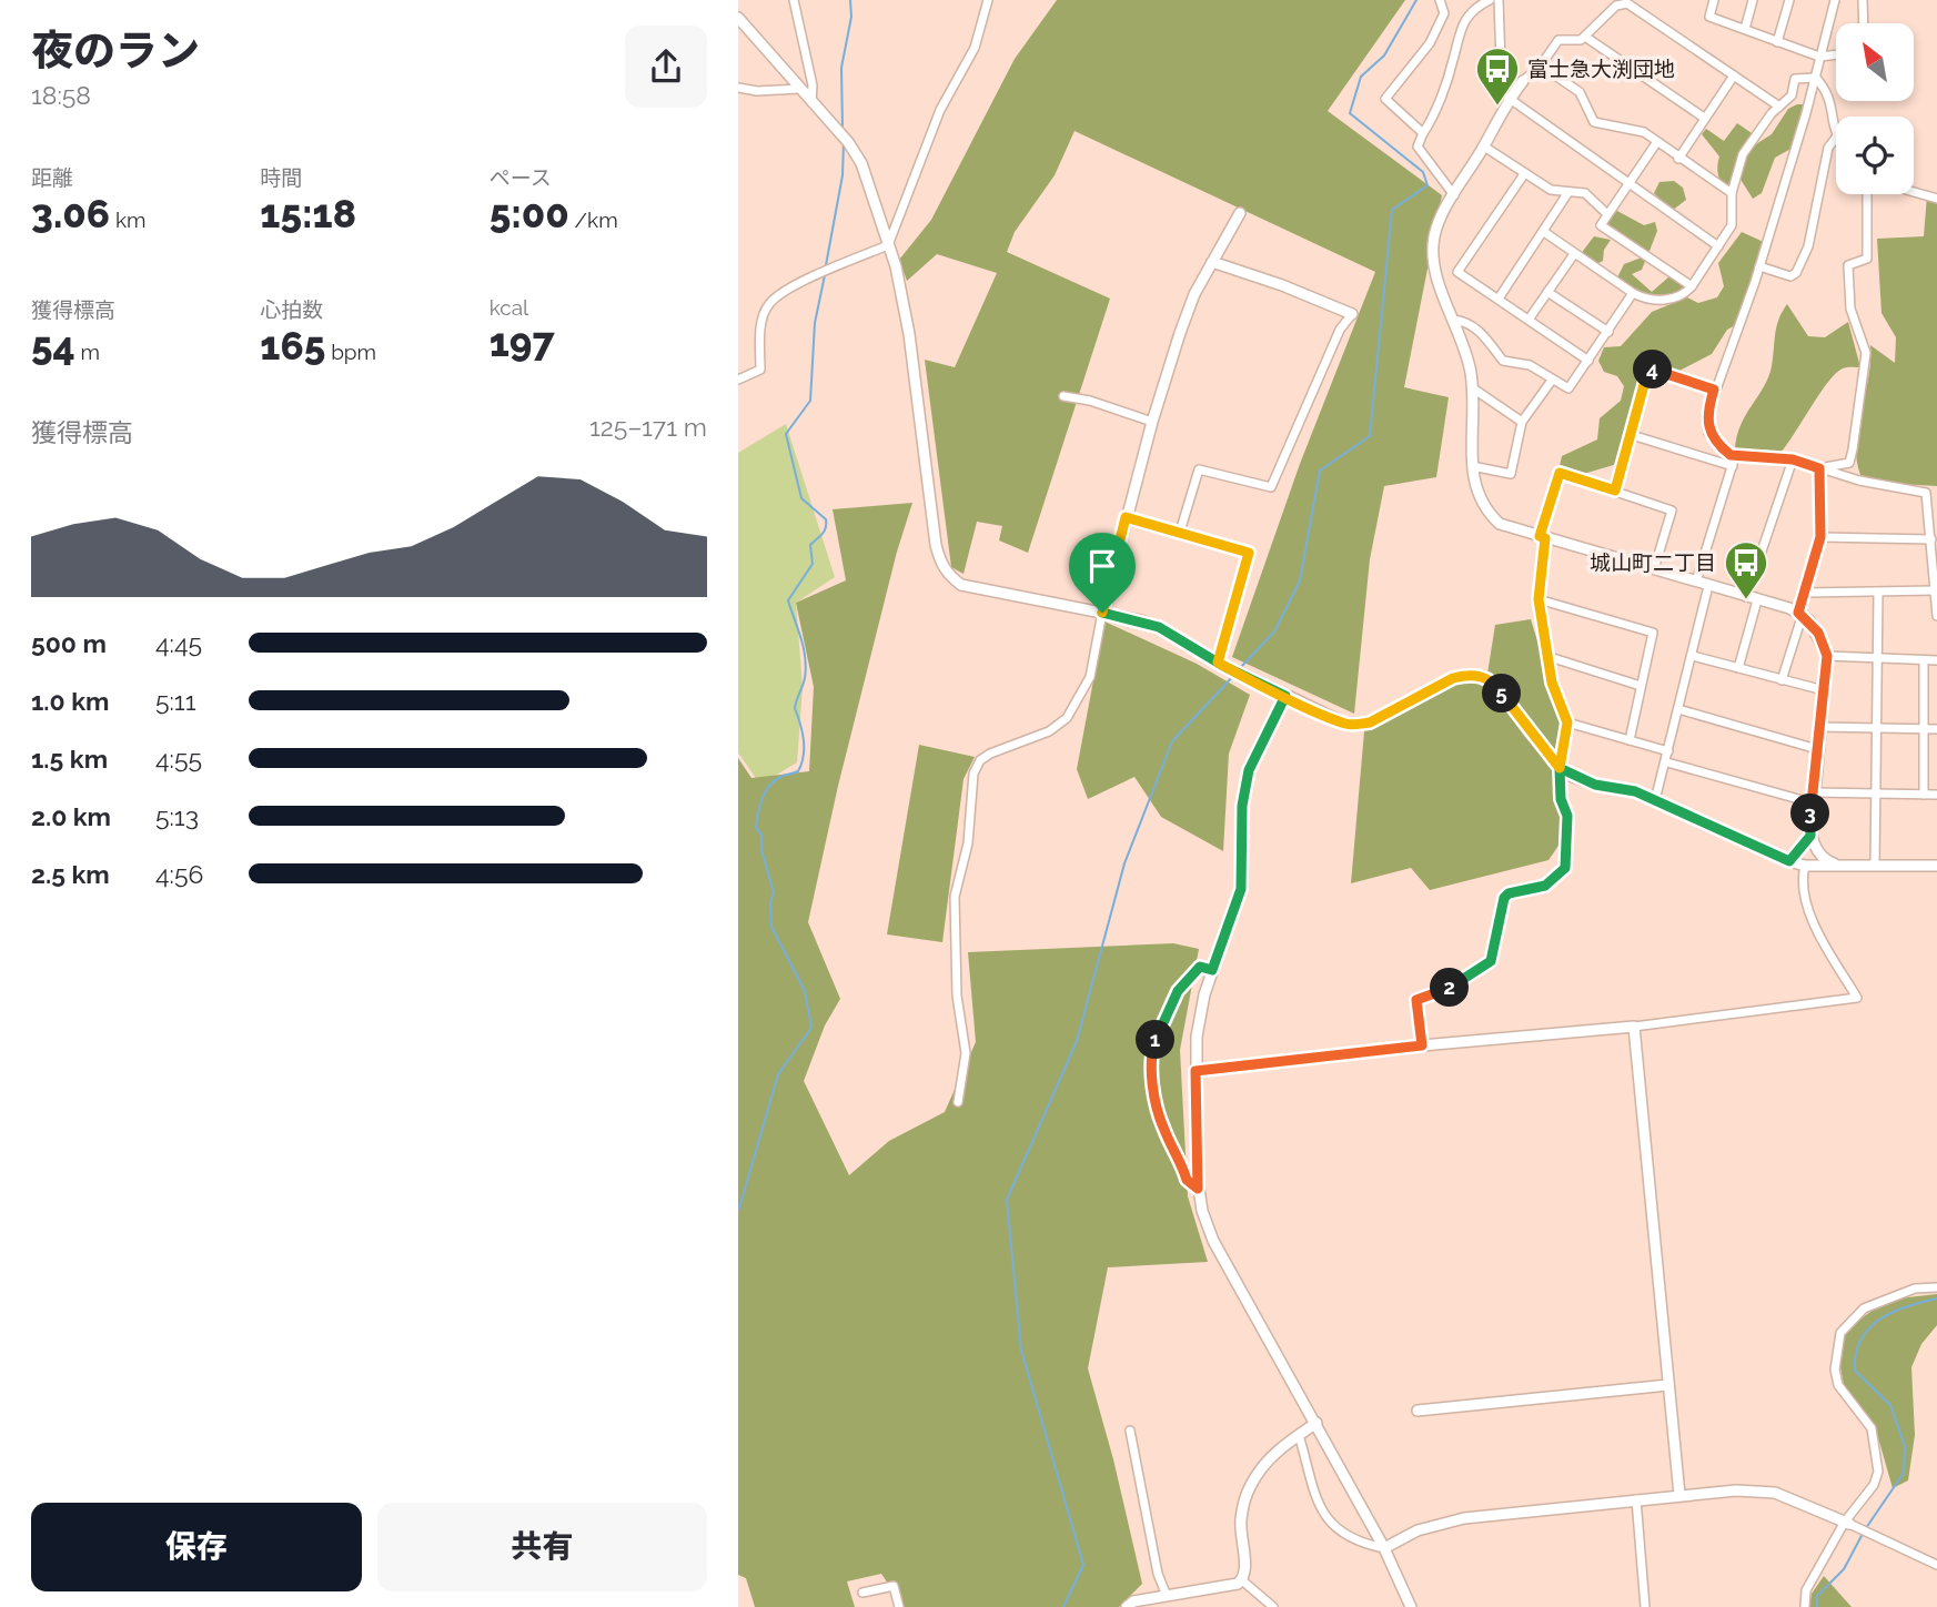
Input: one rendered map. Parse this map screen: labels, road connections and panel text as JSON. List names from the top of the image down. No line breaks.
{"places":{"bus stop":["富士急大渕団地","城山町二丁目"]},"north":"top left","page":{"heading":["夜のラン","18:58"],"stats":[["距離","3.06 km"],["時間","15:18"],["ペース","5:00 /km"],["獲得標高","54 m"],["心拍数","165 bpm"],["kcal","197"]],"pins":["4","5","3","2","1"],"chart":["獲得標高","125–171 m"],"list":[{"name":"500 m","note":"4:45"},{"name":"1.0 km","note":"5:11"},{"name":"1.5 km","note":"4:55"},{"name":"2.0 km","note":"5:13"},{"name":"2.5 km","note":"4:56"}],"buttons":["保存","共有"]}}
